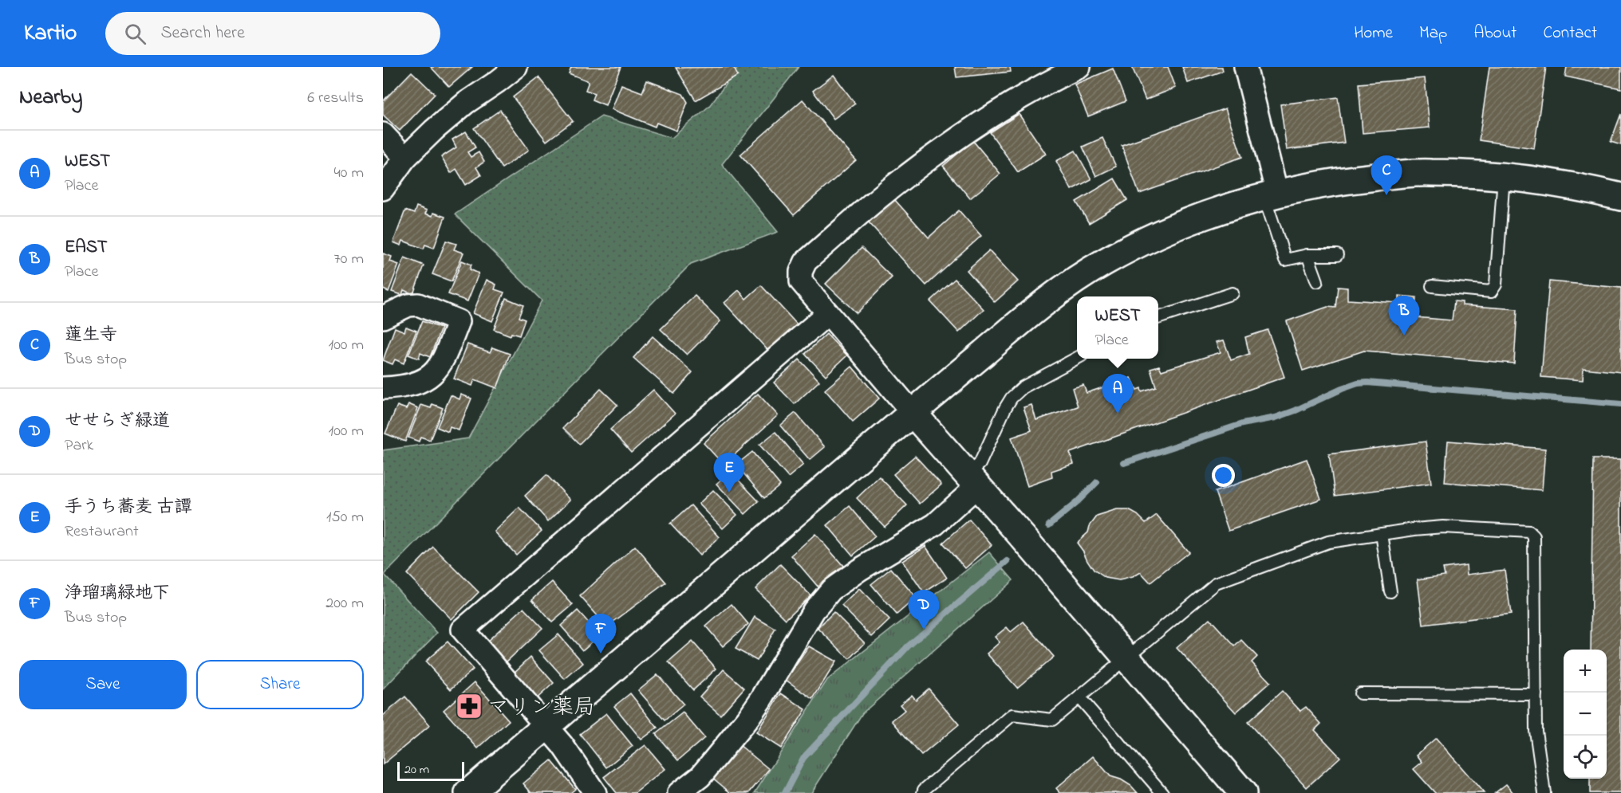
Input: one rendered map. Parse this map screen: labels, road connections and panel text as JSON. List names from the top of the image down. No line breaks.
{"places":{"pharmacy":["マリン薬局"]},"scale_bar":"20 m","page":{"header":"Kartio","search":"Search here","nav":["Home","Map","About","Contact"],"heading":["Nearby","6 results"],"list":[{"mark":"A","name":"WEST","note":"Place","value":"40 m"},{"mark":"B","name":"EAST","note":"Place","value":"70 m"},{"mark":"C","name":"蓮生寺","note":"Bus stop","value":"100 m"},{"mark":"D","name":"せせらぎ緑道","note":"Park","value":"100 m"},{"mark":"E","name":"手うち蕎麦 古譚","note":"Restaurant","value":"150 m"},{"mark":"F","name":"浄瑠璃緑地下","note":"Bus stop","value":"200 m"}],"pins":["C","B","A","E","D","F"],"popup":["WEST","Place"],"buttons":["Save","Share"],"map_buttons":["+","−"],"scale":"20 m"}}
